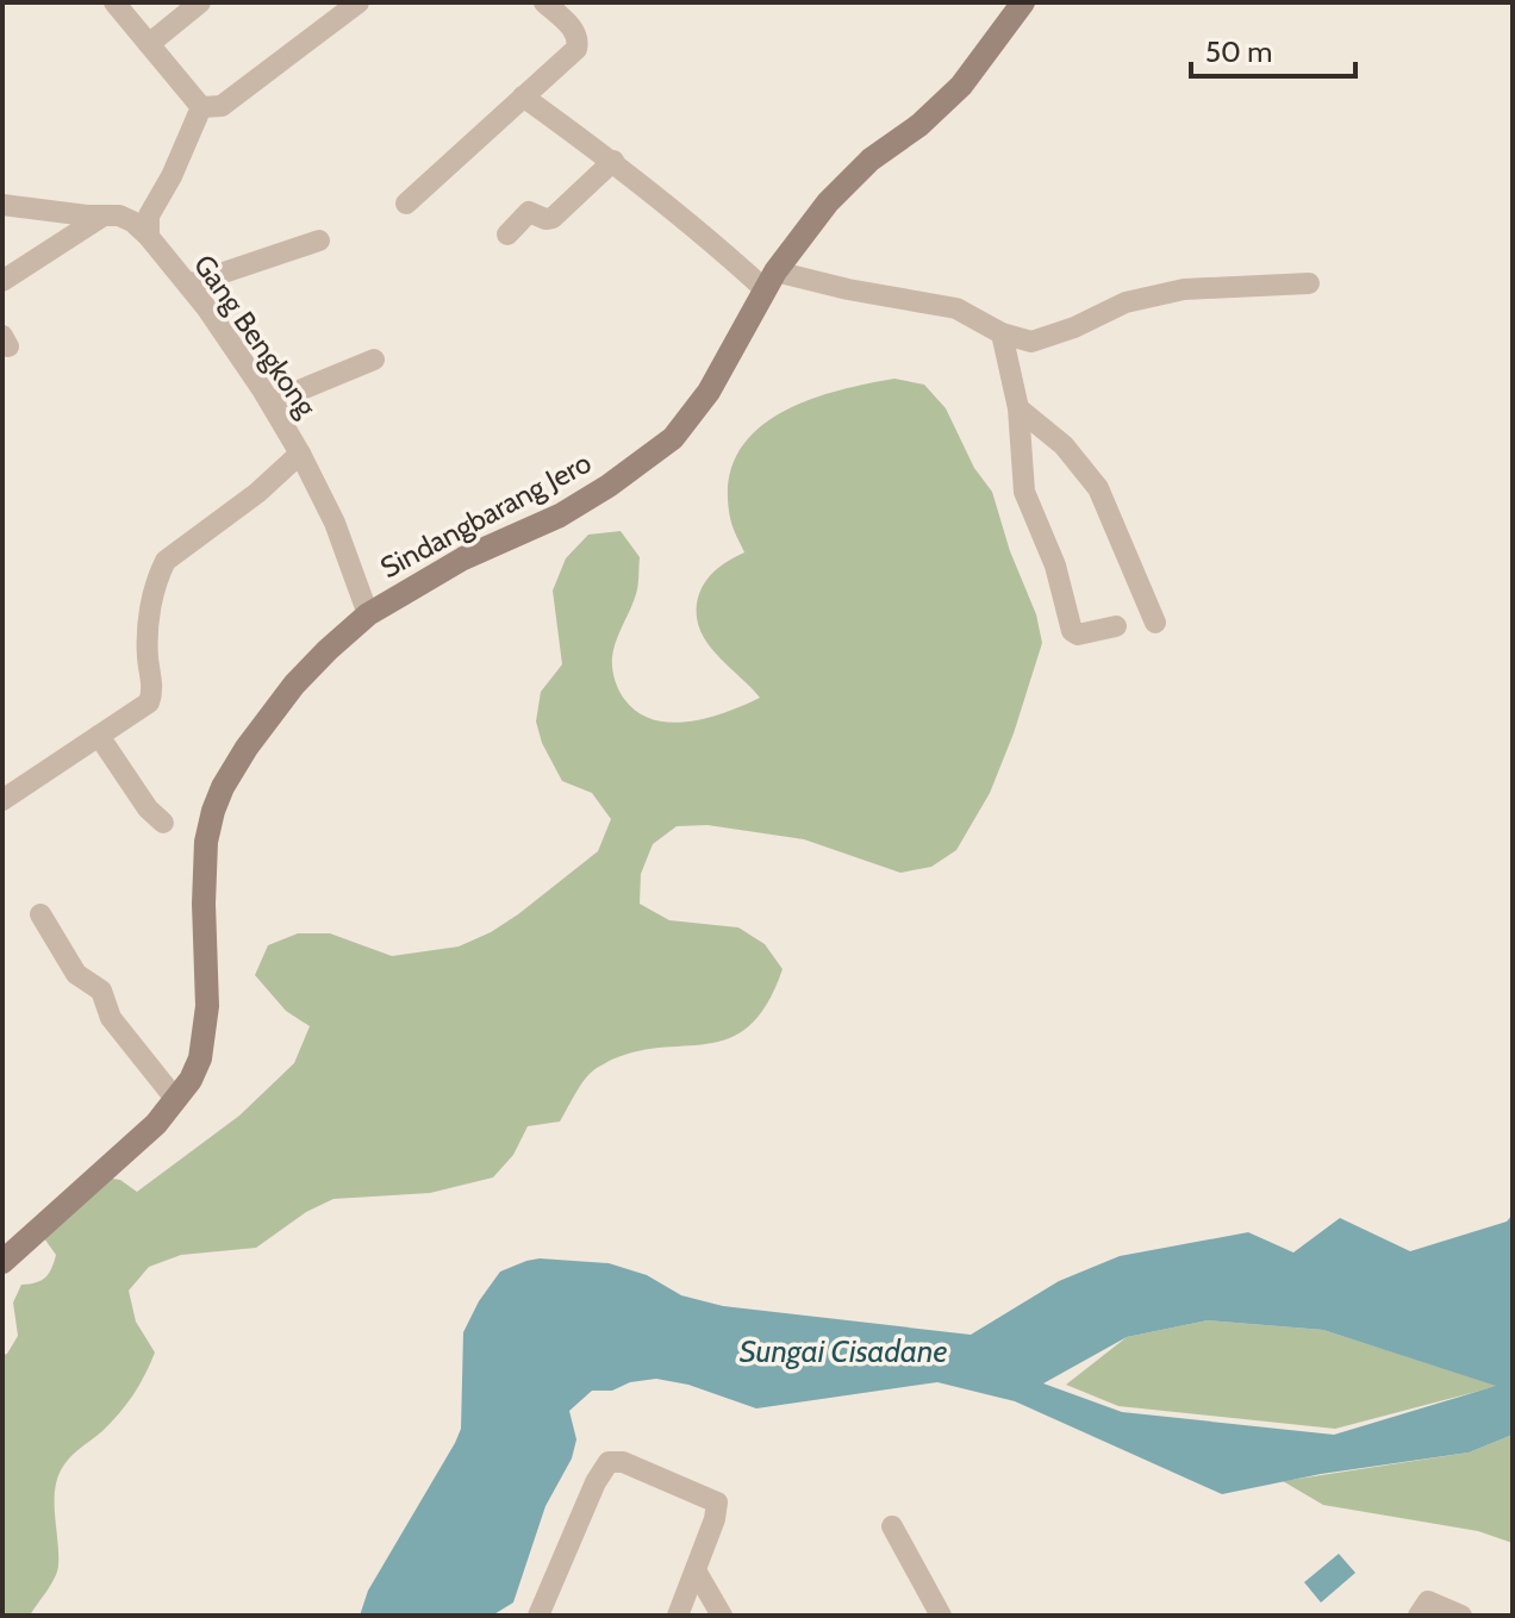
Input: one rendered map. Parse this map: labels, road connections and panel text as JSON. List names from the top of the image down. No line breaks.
{"streets":{"street":["Gang Bengkong","Sindangbarang Jero"]},"crossings":[["Gang Bengkong","Sindangbarang Jero"]],"water":["Sungai Cisadane"],"scale_bar":"50 m"}
